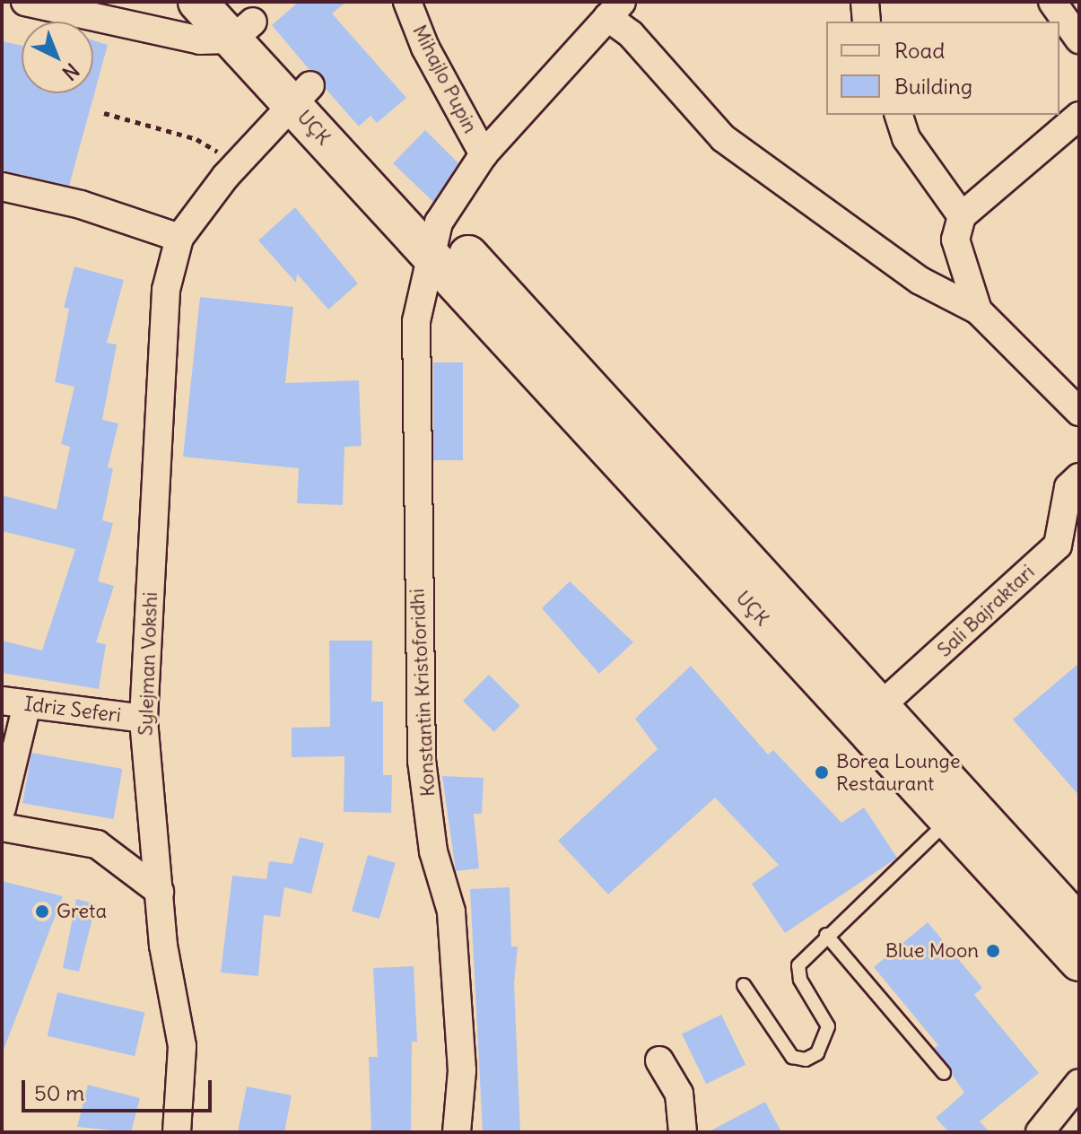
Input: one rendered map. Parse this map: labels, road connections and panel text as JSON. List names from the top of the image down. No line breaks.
{"streets":{"main road":["UÇK"],"street":["Mihajlo Pupin","Sali Bajraktari","Sylejman Vokshi","Konstantin Kristoforidhi","Idriz Seferi"]},"crossings":[["UÇK","Sali Bajraktari"],["UÇK","Sylejman Vokshi"],["UÇK","Konstantin Kristoforidhi"],["Sylejman Vokshi","Idriz Seferi"]],"places":["Borea Lounge Restaurant","Greta","Blue Moon"],"legend":["Road","Building"],"scale_bar":"50 m","north":"bottom right"}
